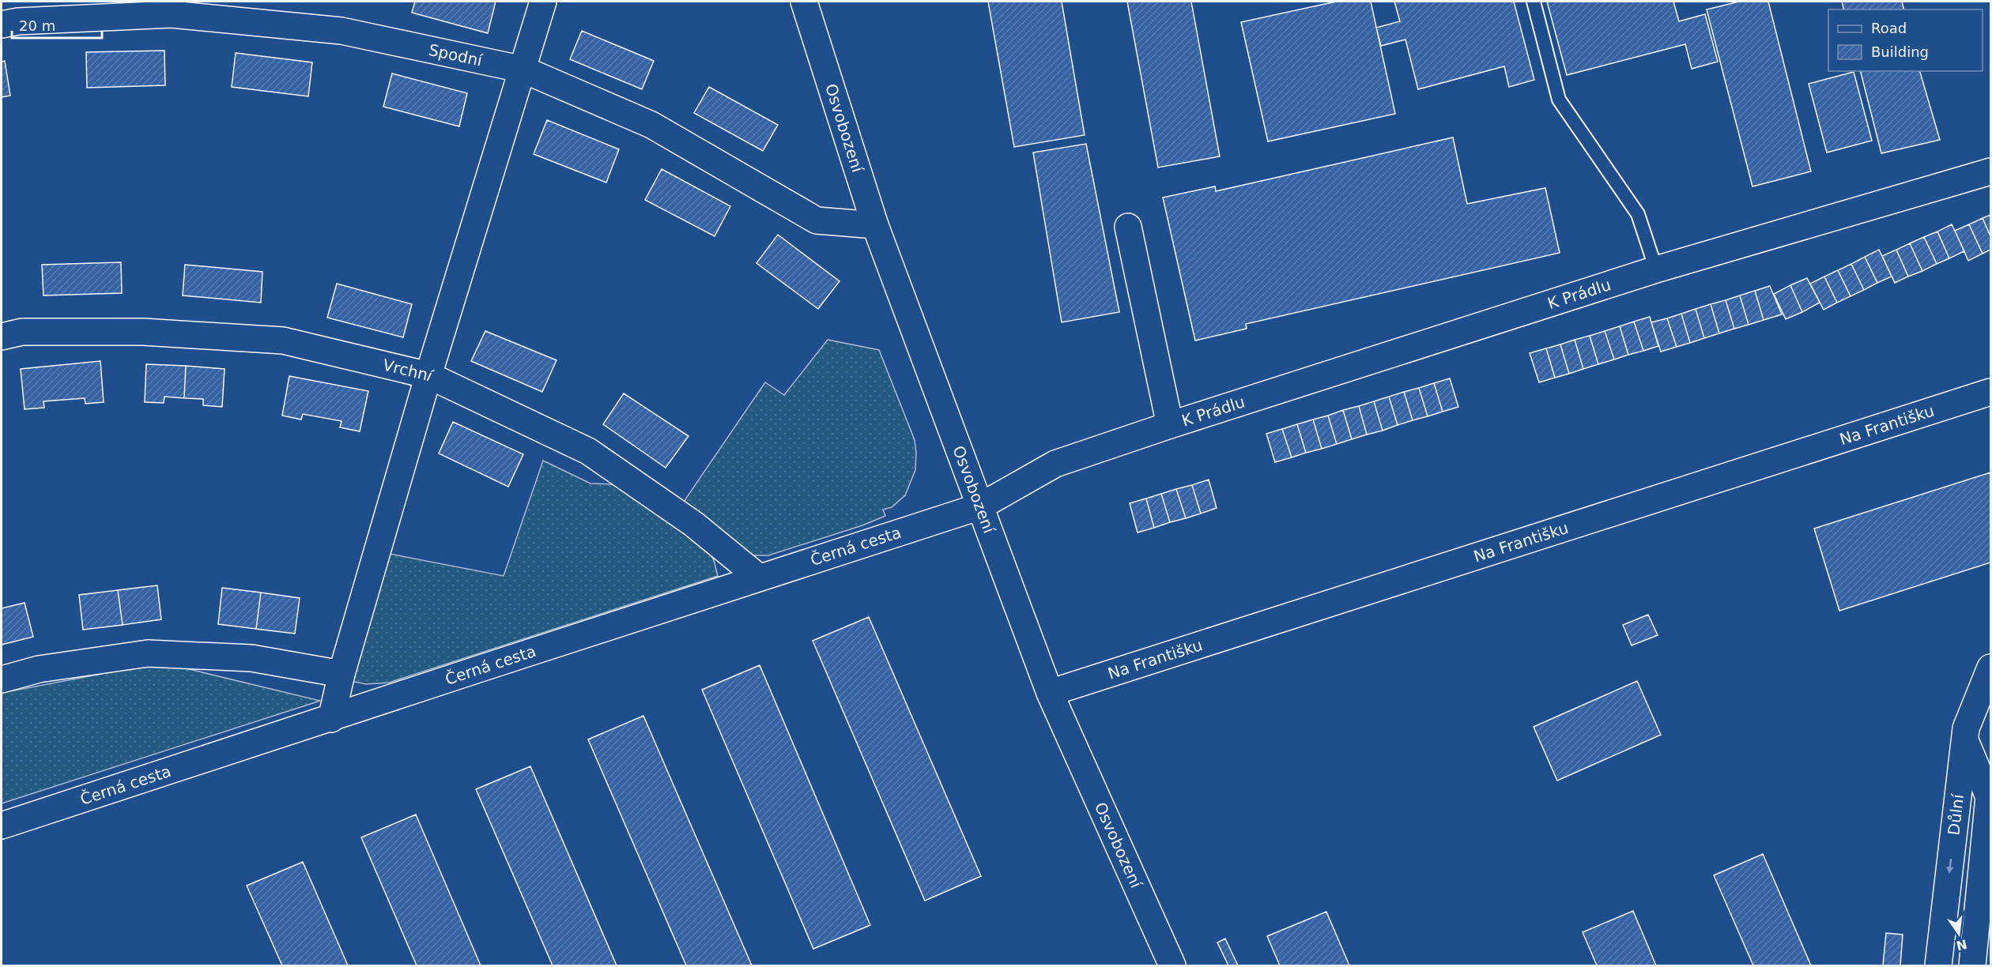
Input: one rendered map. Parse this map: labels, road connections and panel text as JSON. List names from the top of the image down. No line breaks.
{"streets":{"street":["Spodní","Osvobození","K Prádlu","Vrchní","Na Františku","Černá cesta","Důlní"]},"crossings":[["Spodní","Osvobození"],["Osvobození","K Prádlu"],["Osvobození","Na Františku"],["Osvobození","Černá cesta"],["K Prádlu","Černá cesta"],["Vrchní","Černá cesta"]],"legend":["Road","Building"],"scale_bar":"20 m","north":"bottom"}
